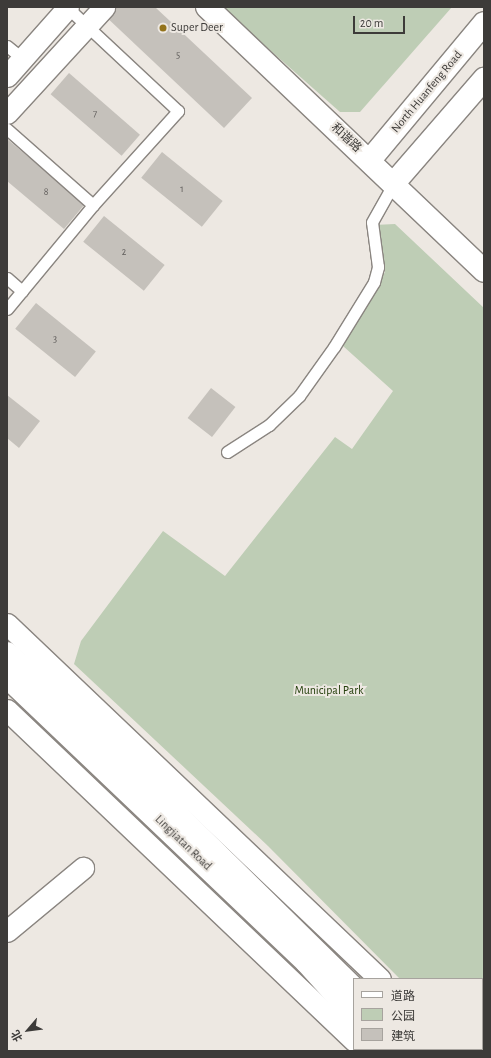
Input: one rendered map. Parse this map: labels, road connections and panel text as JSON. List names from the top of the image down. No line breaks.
{"streets":{"main road":["North Huanfeng Road","和谐路","Lingjiatan Road"]},"crossings":[["North Huanfeng Road","和谐路"]],"parks":["Municipal Park"],"places":["Super Deer"],"house_numbers":["5","7","1","8","2","3"],"legend":["道路","公园","建筑"],"scale_bar":"20 m","north":"bottom left"}
